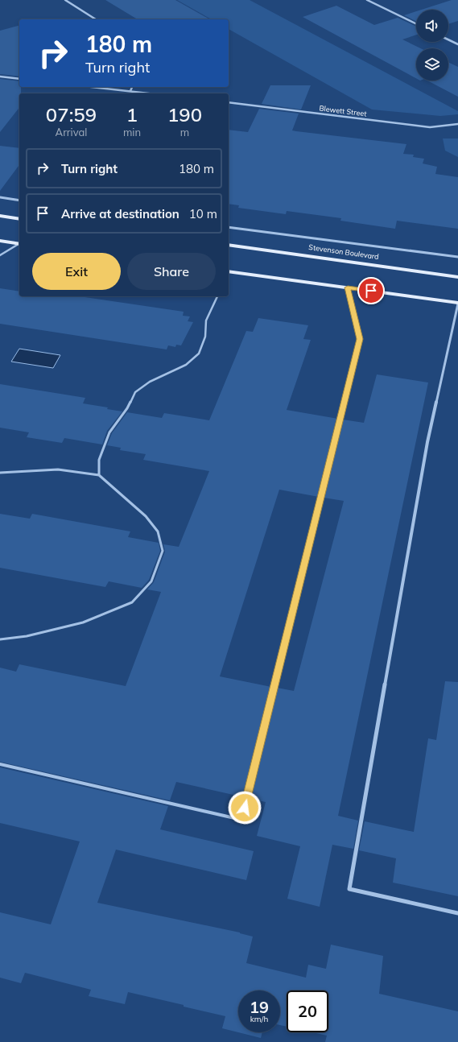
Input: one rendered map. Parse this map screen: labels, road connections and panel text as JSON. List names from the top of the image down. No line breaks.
{"streets":{"main road":["Stevenson Boulevard"],"street":["Blewett Street"]},"page":{"turn":["180 m","Turn right"],"eta":["07:59","Arrival","1","min","190","m"],"list":[{"name":"Turn right","value":"180 m"},{"name":"Arrive at destination","value":"10 m"}],"buttons":["Exit","Share"],"speed":"19 km/h","limit":"20"}}
